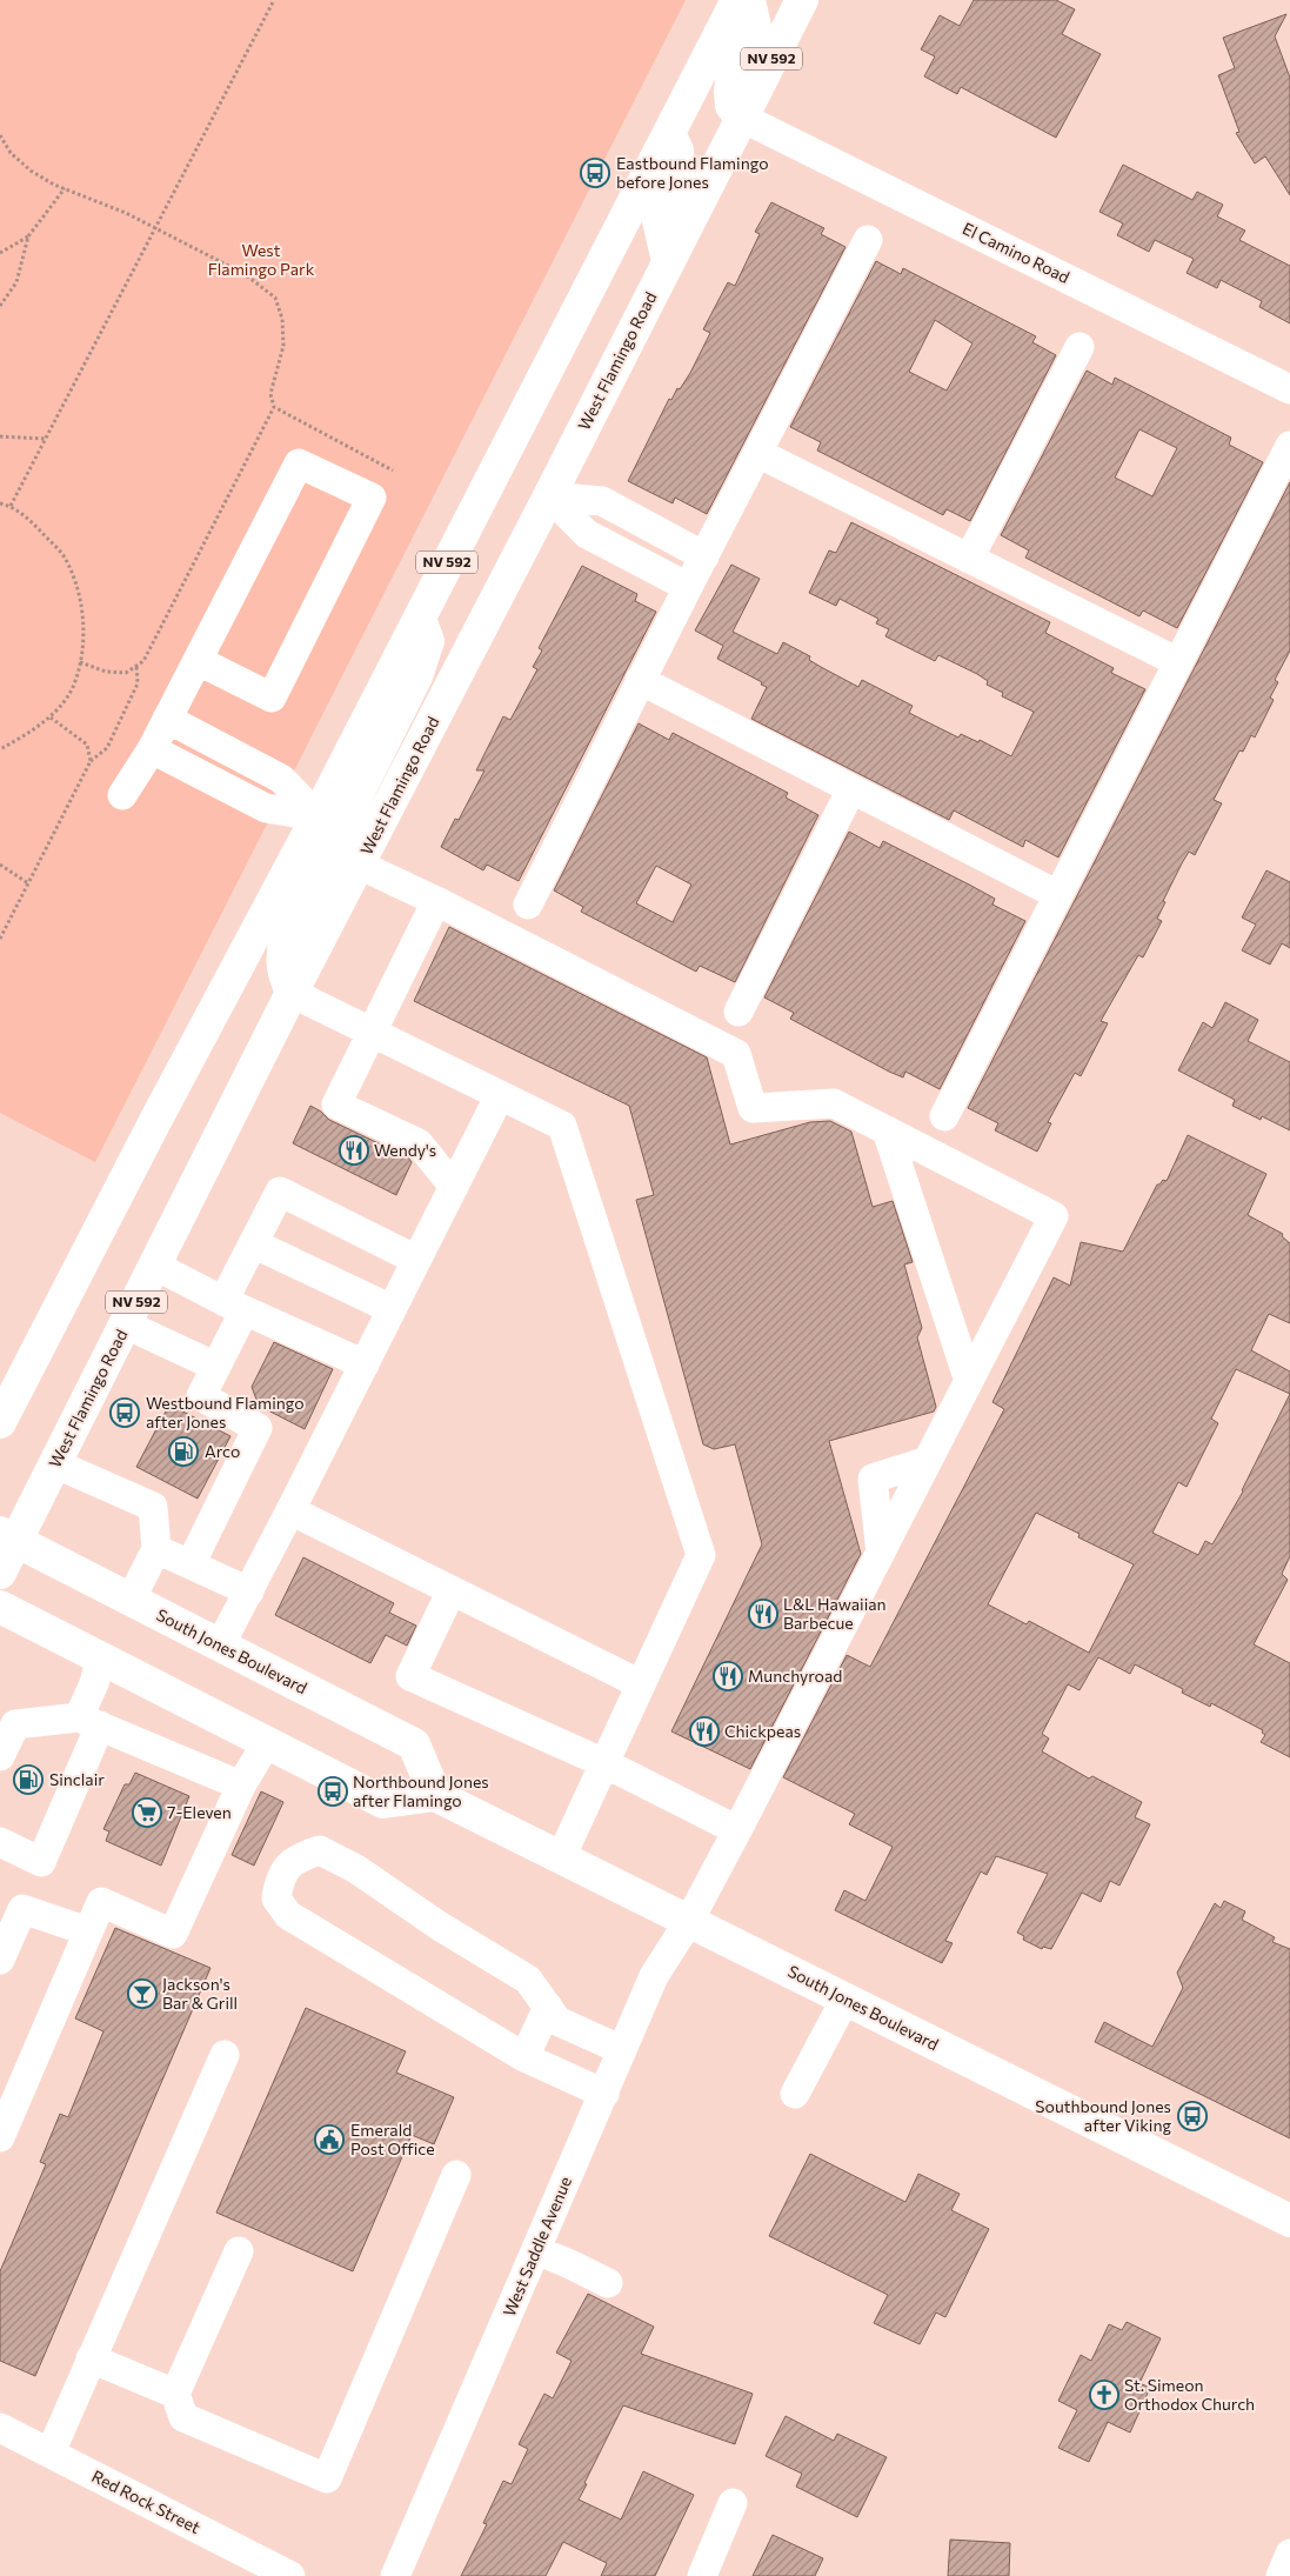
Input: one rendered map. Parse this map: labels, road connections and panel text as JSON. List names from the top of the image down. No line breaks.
{"streets":{"main road":["NV 592","West Flamingo Road","South Jones Boulevard"],"street":["El Camino Road","West Saddle Avenue","Red Rock Street"]},"crossings":[["El Camino Road","West Flamingo Road"],["West Flamingo Road","South Jones Boulevard"],["South Jones Boulevard","West Saddle Avenue"]],"parks":["West Flamingo Park"],"places":{"bus stop":["Eastbound Flamingo before Jones","Westbound Flamingo after Jones","Northbound Jones after Flamingo","Southbound Jones after Viking"],"restaurant":["Wendy's","L&L Hawaiian Barbecue","Munchyroad","Chickpeas"],"fuel station":["Arco","Sinclair"],"supermarket":["7-Eleven"],"bar":["Jackson's Bar & Grill"],"public building":["Emerald Post Office"],"church":["St. Simeon Orthodox Church"]}}
